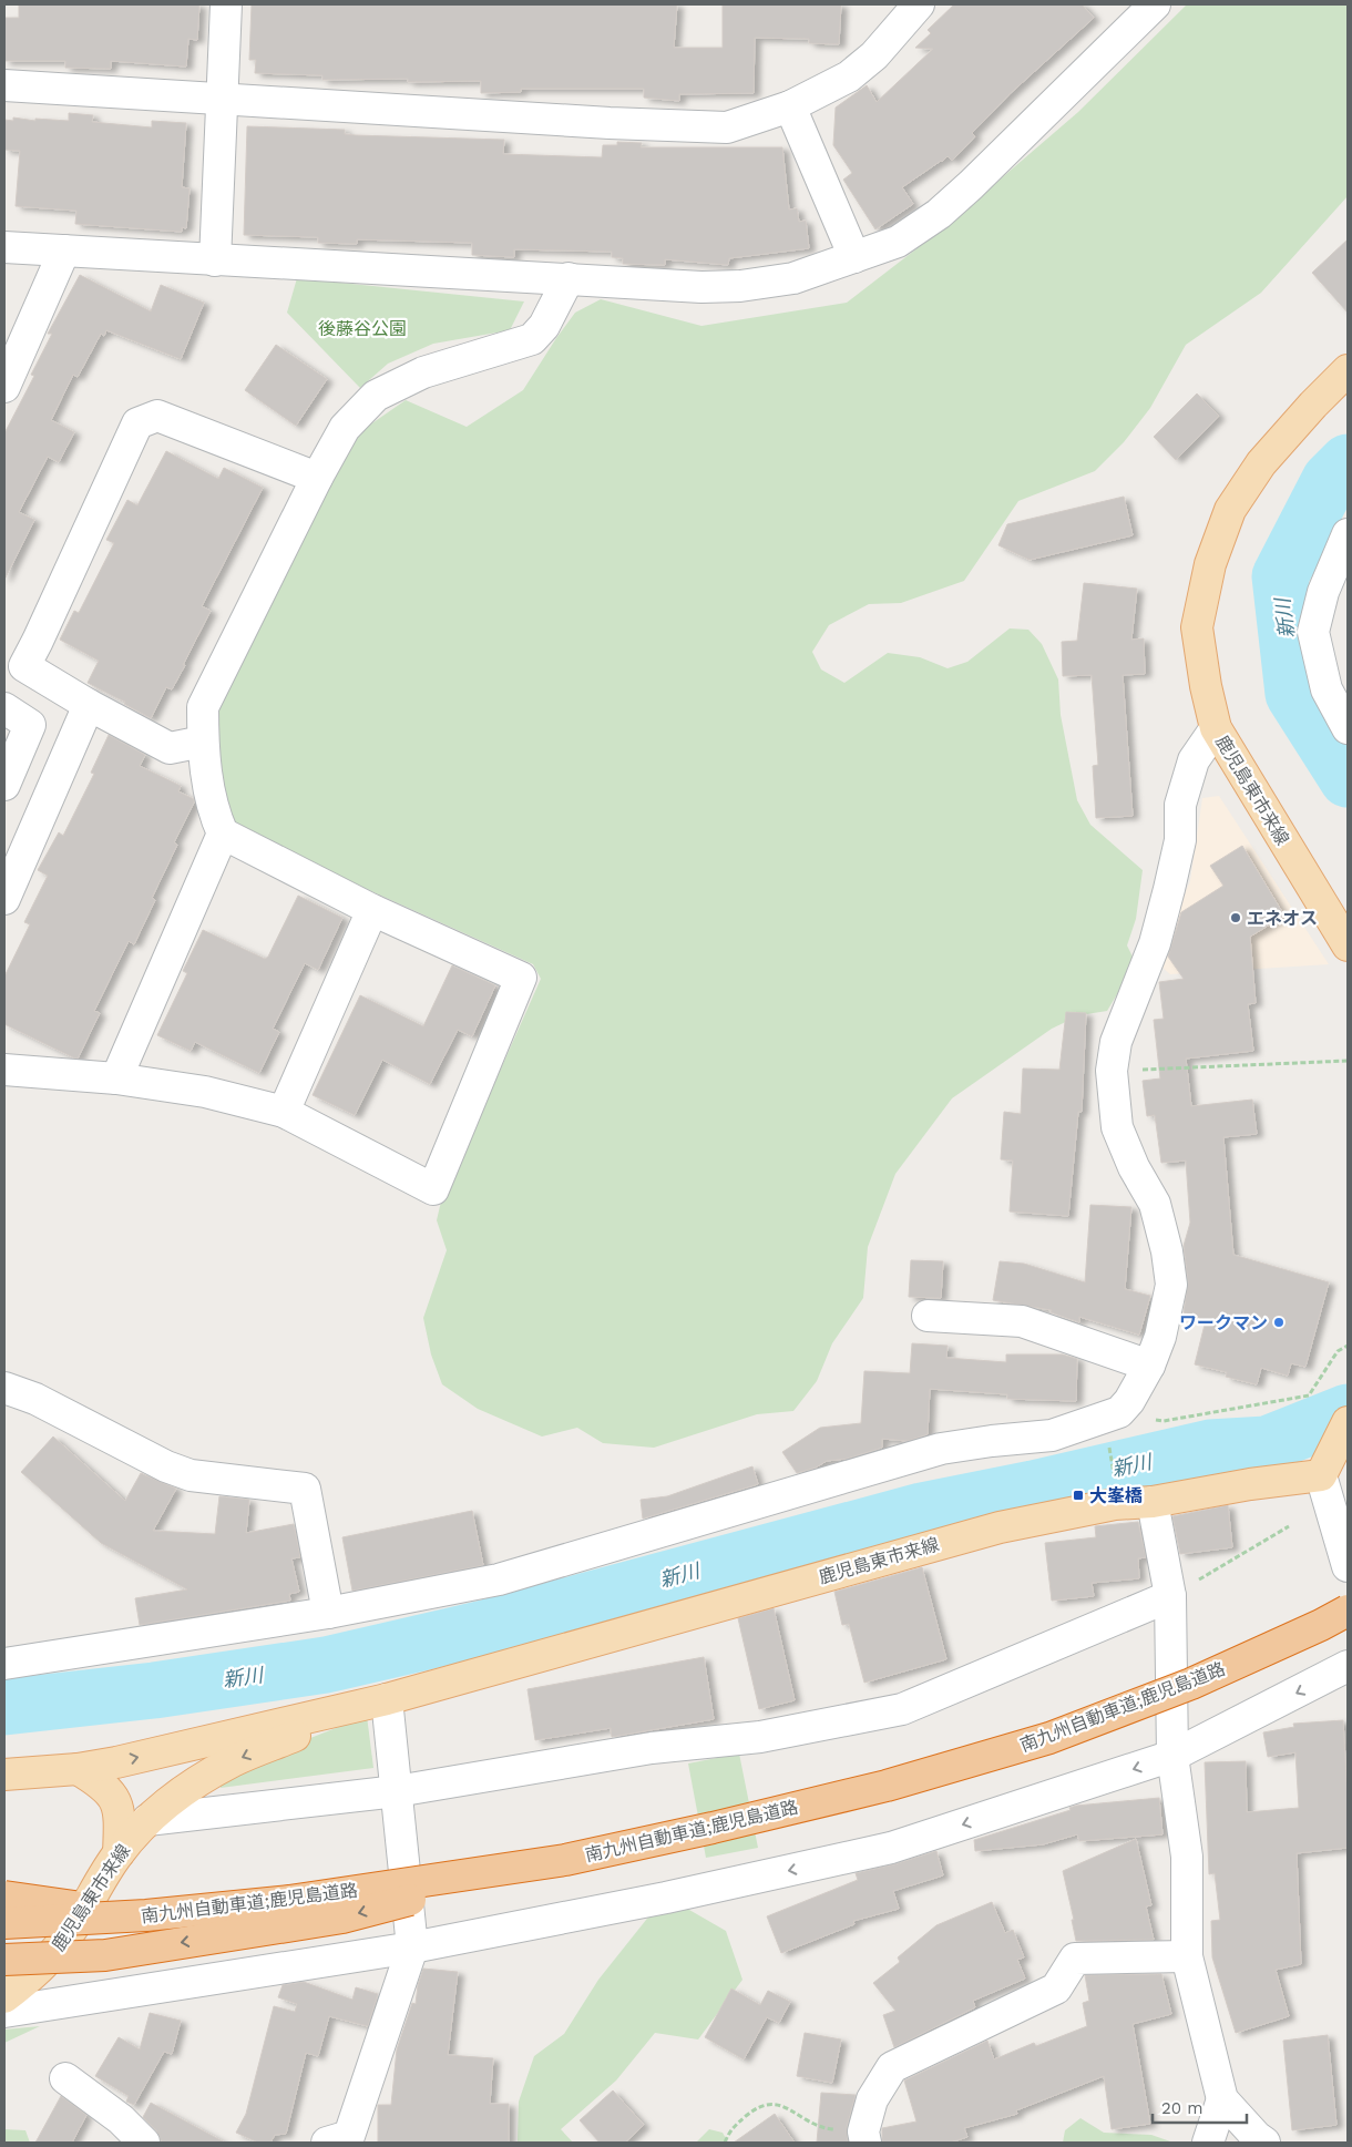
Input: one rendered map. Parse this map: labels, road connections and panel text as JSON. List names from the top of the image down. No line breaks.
{"streets":{"highway":["南九州自動車道;鹿児島道路"],"main road":["鹿児島東市来線"]},"water":["新川"],"parks":["後藤谷公園"],"places":{"other":["エネオス","ワークマン"],"transit":["大峯橋"]},"scale_bar":"20 m"}
